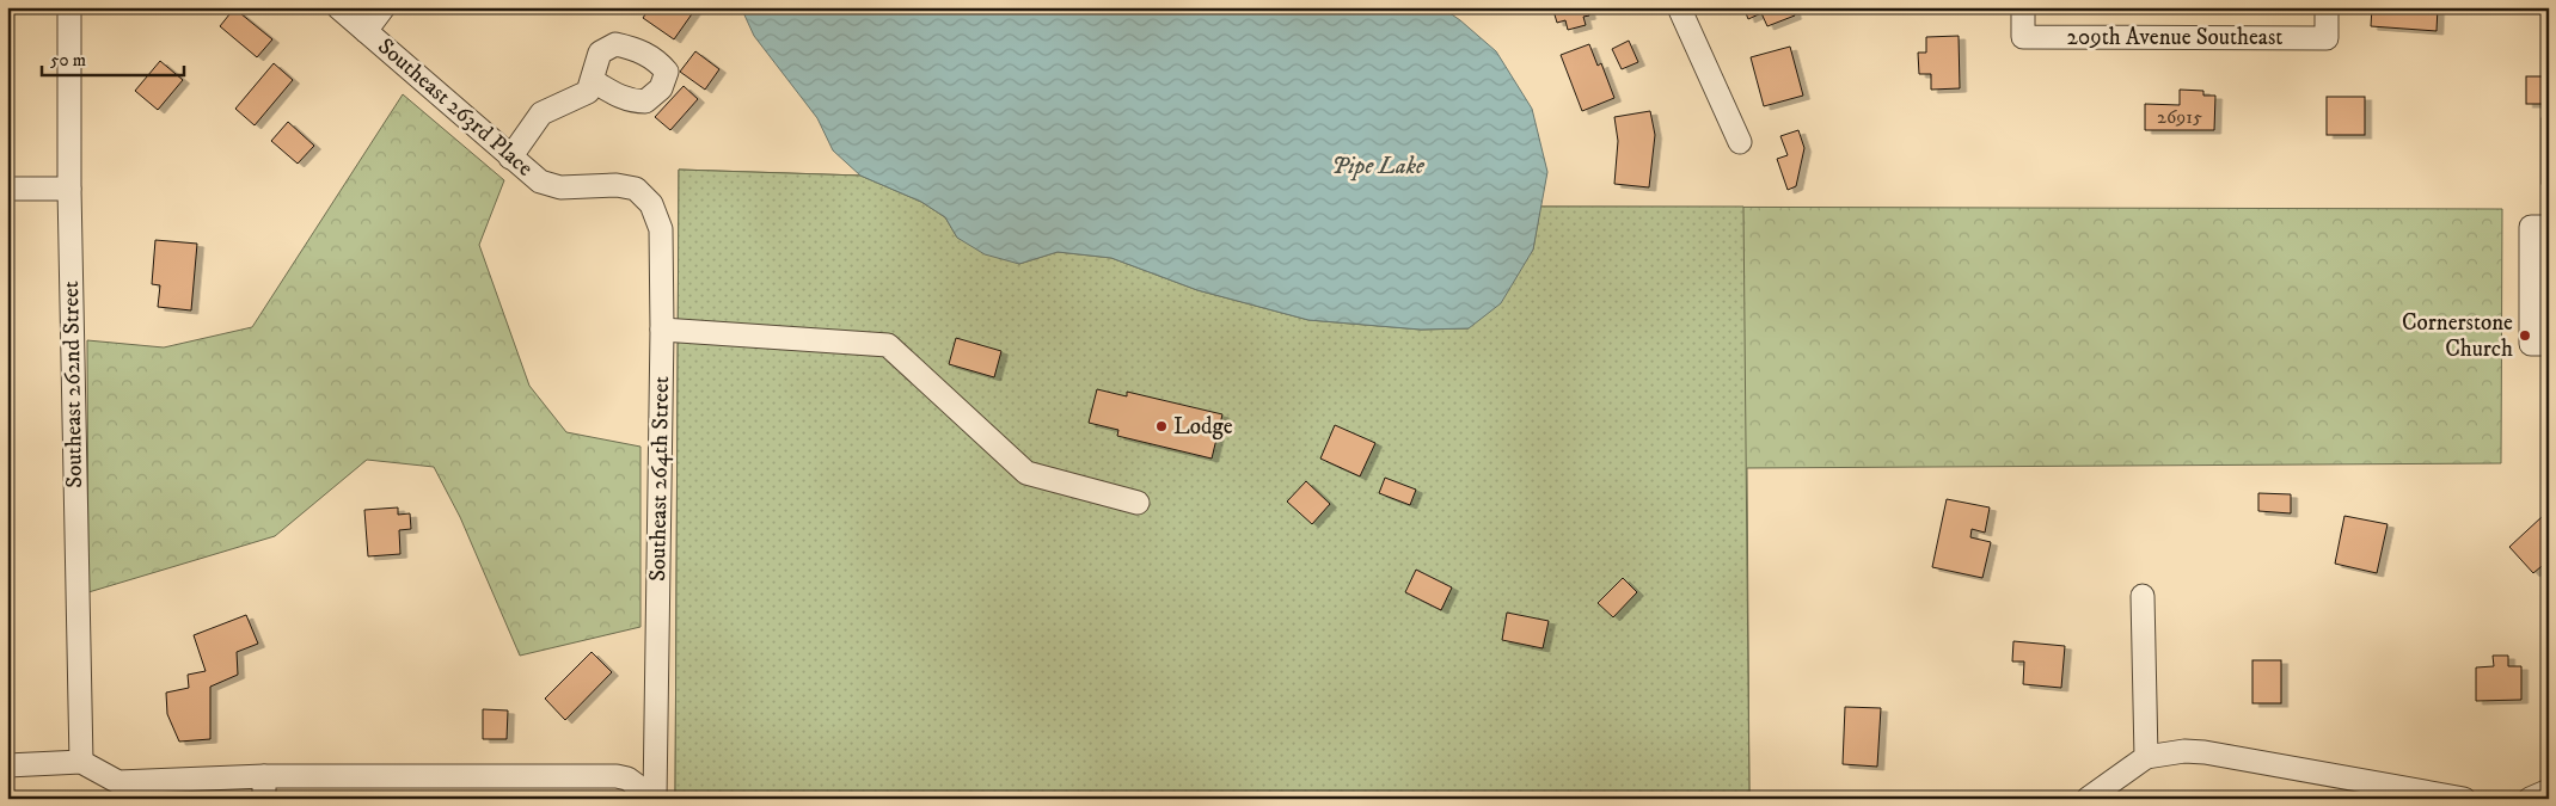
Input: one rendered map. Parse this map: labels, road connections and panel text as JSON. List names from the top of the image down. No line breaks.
{"streets":{"street":["209th Avenue Southeast","Southeast 263rd Place","Southeast 262nd Street","Southeast 264th Street"]},"crossings":[["Southeast 263rd Place","Southeast 264th Street"]],"water":["Pipe Lake"],"places":["Cornerstone Church","Lodge"],"house_numbers":["26915"],"scale_bar":"50 m"}
